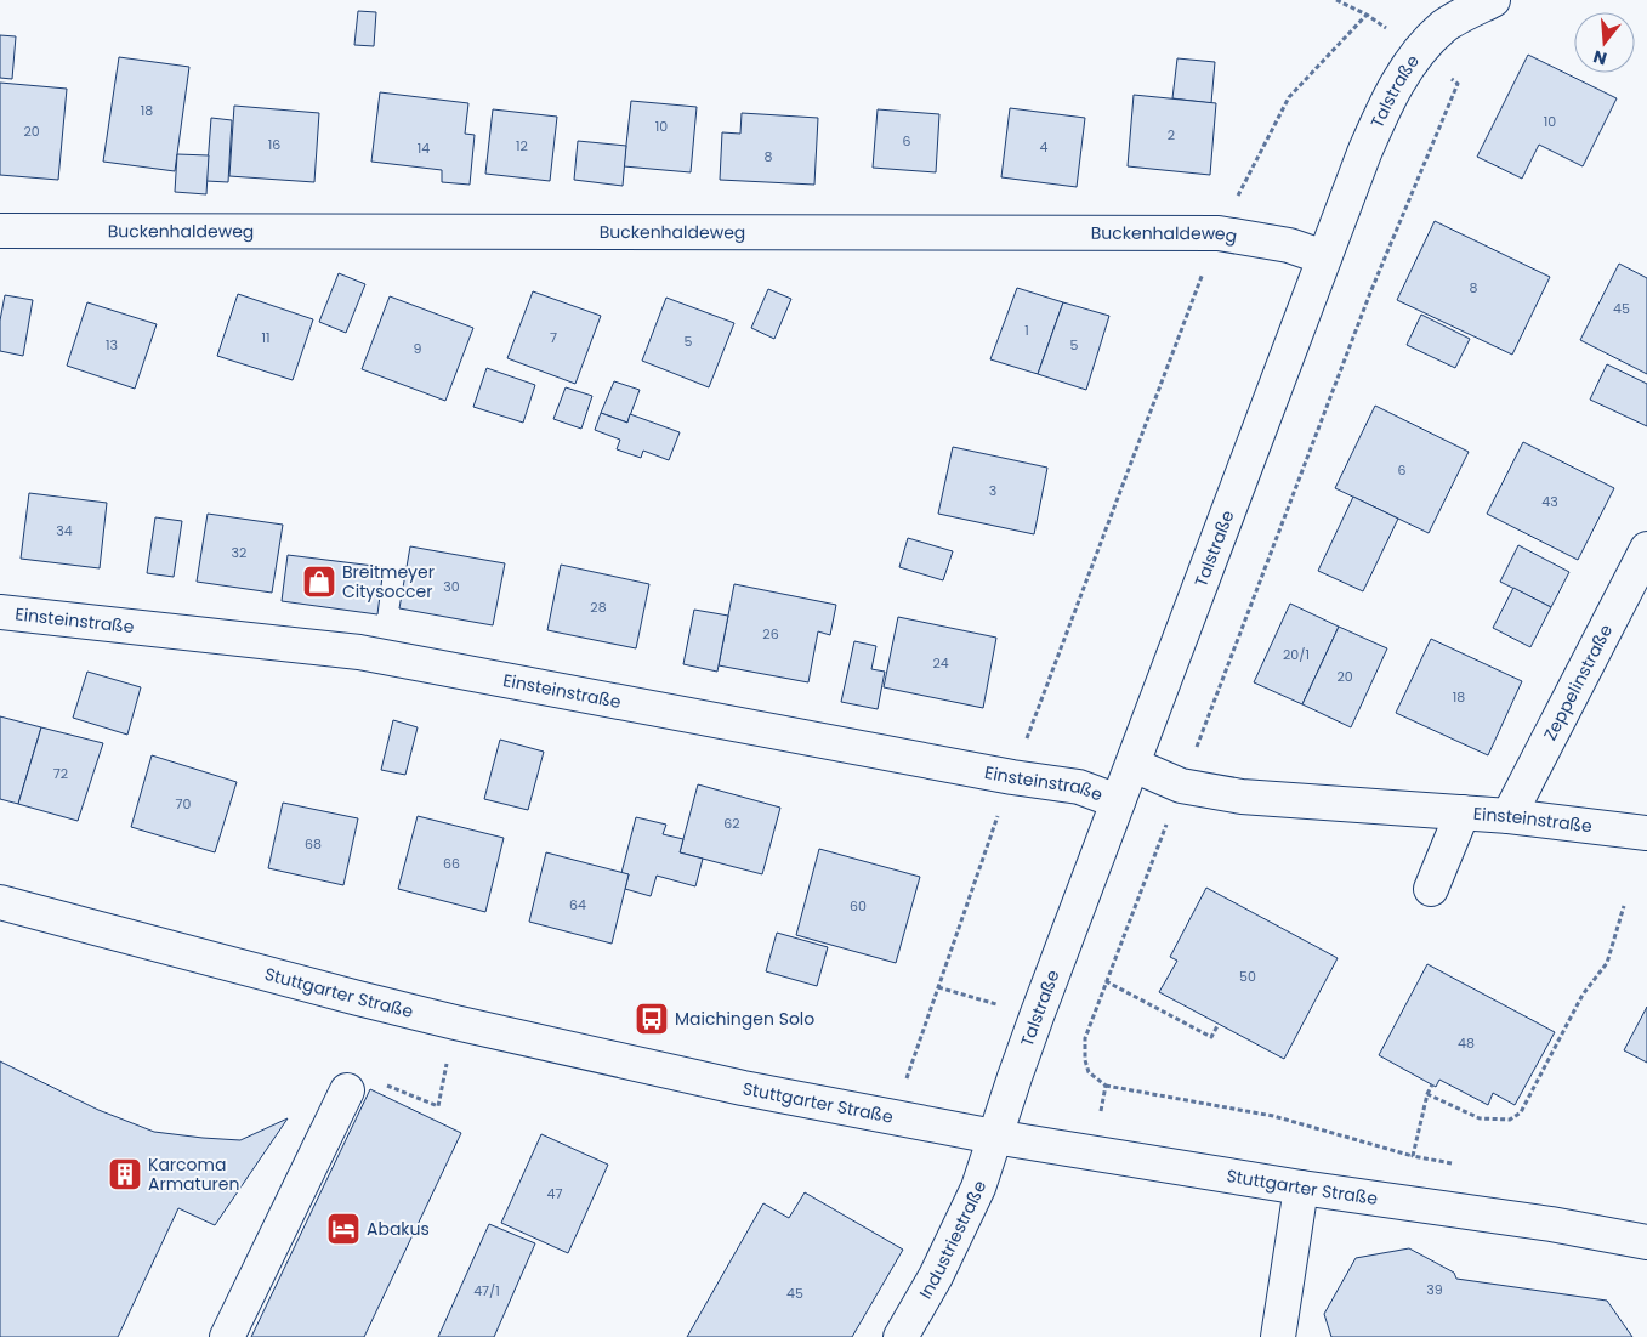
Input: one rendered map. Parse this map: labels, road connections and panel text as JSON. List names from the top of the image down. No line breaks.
{"streets":{"street":["Talstraße","Buckenhaldeweg","Einsteinstraße","Zeppelinstraße","Stuttgarter Straße","Industriestraße"]},"crossings":[["Talstraße","Buckenhaldeweg"],["Talstraße","Einsteinstraße"],["Talstraße","Stuttgarter Straße"],["Talstraße","Industriestraße"],["Einsteinstraße","Zeppelinstraße"],["Stuttgarter Straße","Industriestraße"]],"places":{"shop":["Breitmeyer Citysoccer"],"bus stop":["Maichingen Solo"],"building":["Karcoma Armaturen"],"hotel":["Abakus"]},"house_numbers":["18","10","10","20","2","6","16","12","4","14","8","8","45","1","11","7","5","13","5","9","6","3","43","34","32","30","28","26","20/1","24","20","18","72","70","62","68","66","64","60","50","48","47","39","47/1","45"],"north":"bottom"}
